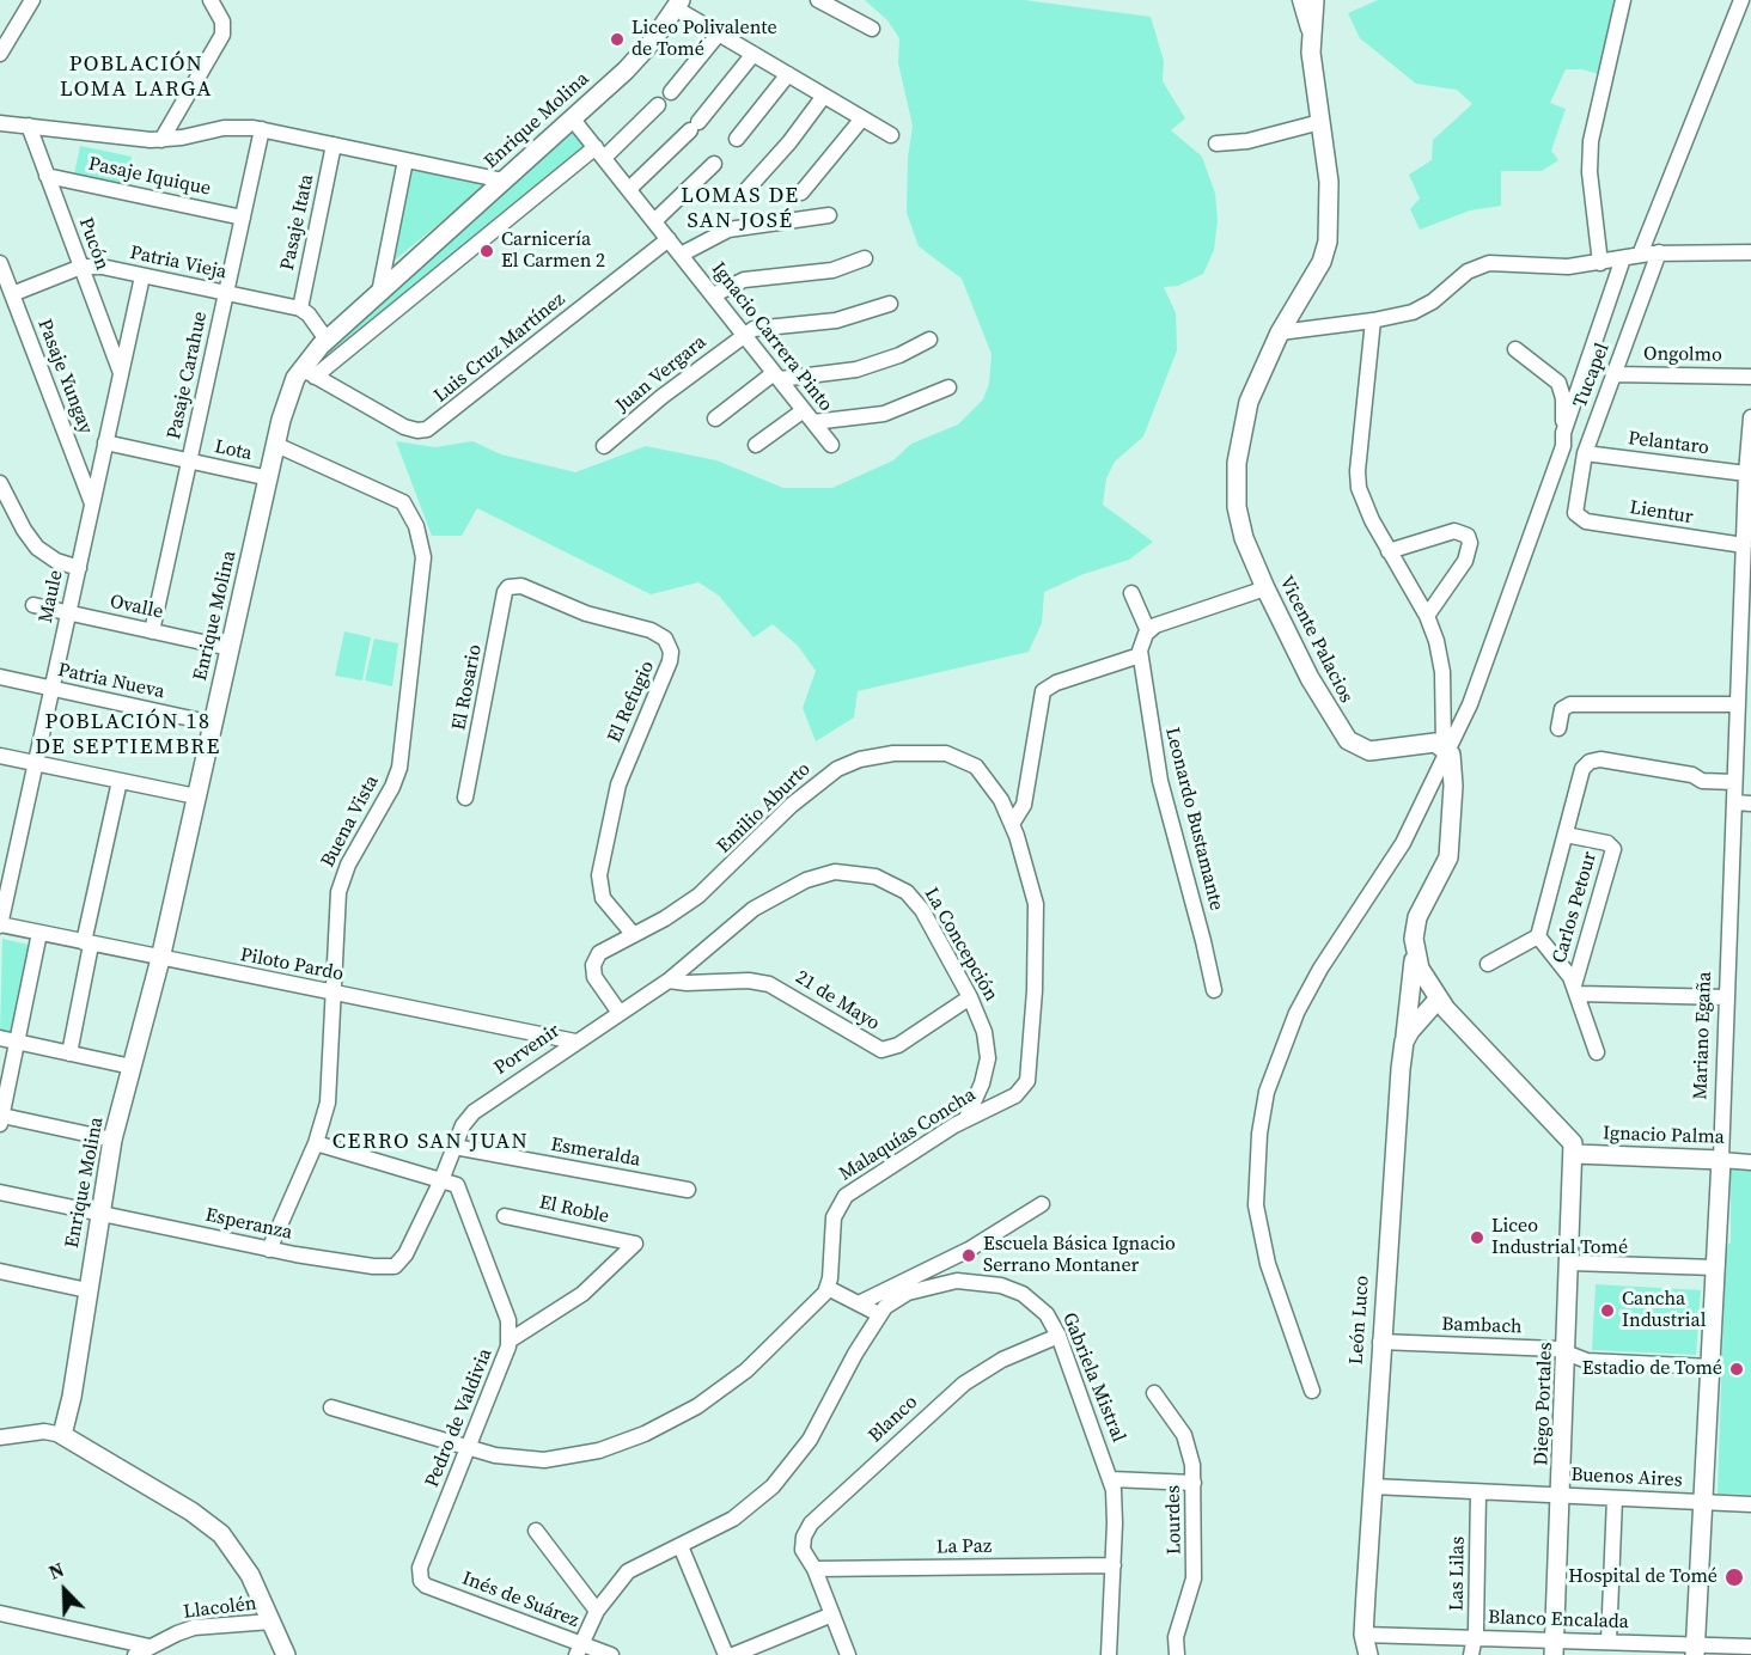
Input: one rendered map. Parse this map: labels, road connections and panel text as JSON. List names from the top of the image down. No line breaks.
{"streets":{"main road":["Enrique Molina","Vicente Palacios","Mariano Egaña","Ignacio Palma","León Luco","Diego Portales"],"street":["Pasaje Iquique","Pasaje Itata","Pucón","Patria Vieja","Ignacio Carrera Pinto","Luis Cruz Martínez","Ongolmo","Juan Vergara","Pasaje Carahue","Tucapel","Pasaje Yungay","Pelantaro","Lota","Lientur","Maule","Ovalle","Patria Nueva","El Rosario","El Refugio","Emilio Aburto","Leonardo Bustamante","Buena Vista","Carlos Petour","La Concepción","Piloto Pardo","21 de Mayo","Porvenir","Malaquías Concha","Esmeralda","El Roble","Esperanza","Bambach","Gabriela Mistral","Pedro de Valdivia","Blanco","Buenos Aires","Lourdes","La Paz","Las Lilas","Inés de Suárez","Llacolén","Blanco Encalada"]},"crossings":[["Enrique Molina","Ignacio Carrera Pinto"],["Enrique Molina","Luis Cruz Martínez"],["Enrique Molina","Lota"],["Enrique Molina","Ovalle"],["Enrique Molina","Patria Nueva"],["Enrique Molina","Buena Vista"],["Enrique Molina","Piloto Pardo"],["Enrique Molina","Esperanza"],["Pasaje Iquique","Pucón"],["Pasaje Iquique","Pasaje Carahue"],["Pasaje Itata","Patria Vieja"],["Pucón","Patria Vieja"],["Pucón","Maule"],["Patria Vieja","Pasaje Carahue"],["Patria Vieja","Pasaje Yungay"],["Patria Vieja","Maule"],["Ignacio Carrera Pinto","Luis Cruz Martínez"],["Ignacio Carrera Pinto","Juan Vergara"],["Ongolmo","Tucapel"],["Pasaje Carahue","Lota"],["Pasaje Carahue","Ovalle"],["Tucapel","Pelantaro"],["Tucapel","Lientur"],["Tucapel","Vicente Palacios"],["Pasaje Yungay","Maule"],["Pelantaro","Mariano Egaña"],["Lota","Maule"],["Lientur","Mariano Egaña"],["Maule","Ovalle"],["Maule","Patria Nueva"],["Maule","Piloto Pardo"],["El Rosario","El Refugio"],["El Refugio","Emilio Aburto"],["Emilio Aburto","Porvenir"],["Emilio Aburto","Malaquías Concha"],["Buena Vista","Piloto Pardo"],["Buena Vista","Esperanza"],["Carlos Petour","Mariano Egaña"],["La Concepción","21 de Mayo"],["La Concepción","Porvenir"],["La Concepción","Malaquías Concha"],["Piloto Pardo","Porvenir"],["21 de Mayo","Porvenir"],["Mariano Egaña","Ignacio Palma"],["Mariano Egaña","Bambach"],["Mariano Egaña","Buenos Aires"],["Mariano Egaña","Blanco Encalada"],["Porvenir","Esmeralda"],["Porvenir","Esperanza"],["Ignacio Palma","Diego Portales"],["El Roble","Pedro de Valdivia"],["León Luco","Bambach"],["León Luco","Buenos Aires"],["León Luco","Blanco Encalada"],["Bambach","Diego Portales"],["Gabriela Mistral","Blanco"],["Gabriela Mistral","La Paz"],["Gabriela Mistral","Inés de Suárez"],["Diego Portales","Buenos Aires"],["Diego Portales","Blanco Encalada"],["Pedro de Valdivia","Inés de Suárez"],["Blanco","La Paz"],["Buenos Aires","Las Lilas"],["Las Lilas","Blanco Encalada"]],"districts":["POBLACIÓN LOMA LARGA","LOMAS DE SAN JOSÉ","POBLACIÓN 18 DE SEPTIEMBRE","CERRO SAN JUAN"],"places":["Liceo Polivalente de Tomé","Carnicería El Carmen 2","Liceo Industrial Tomé","Escuela Básica Ignacio Serrano Montaner","Cancha Industrial","Estadio de Tomé","Hospital de Tomé"],"north":"top left"}
